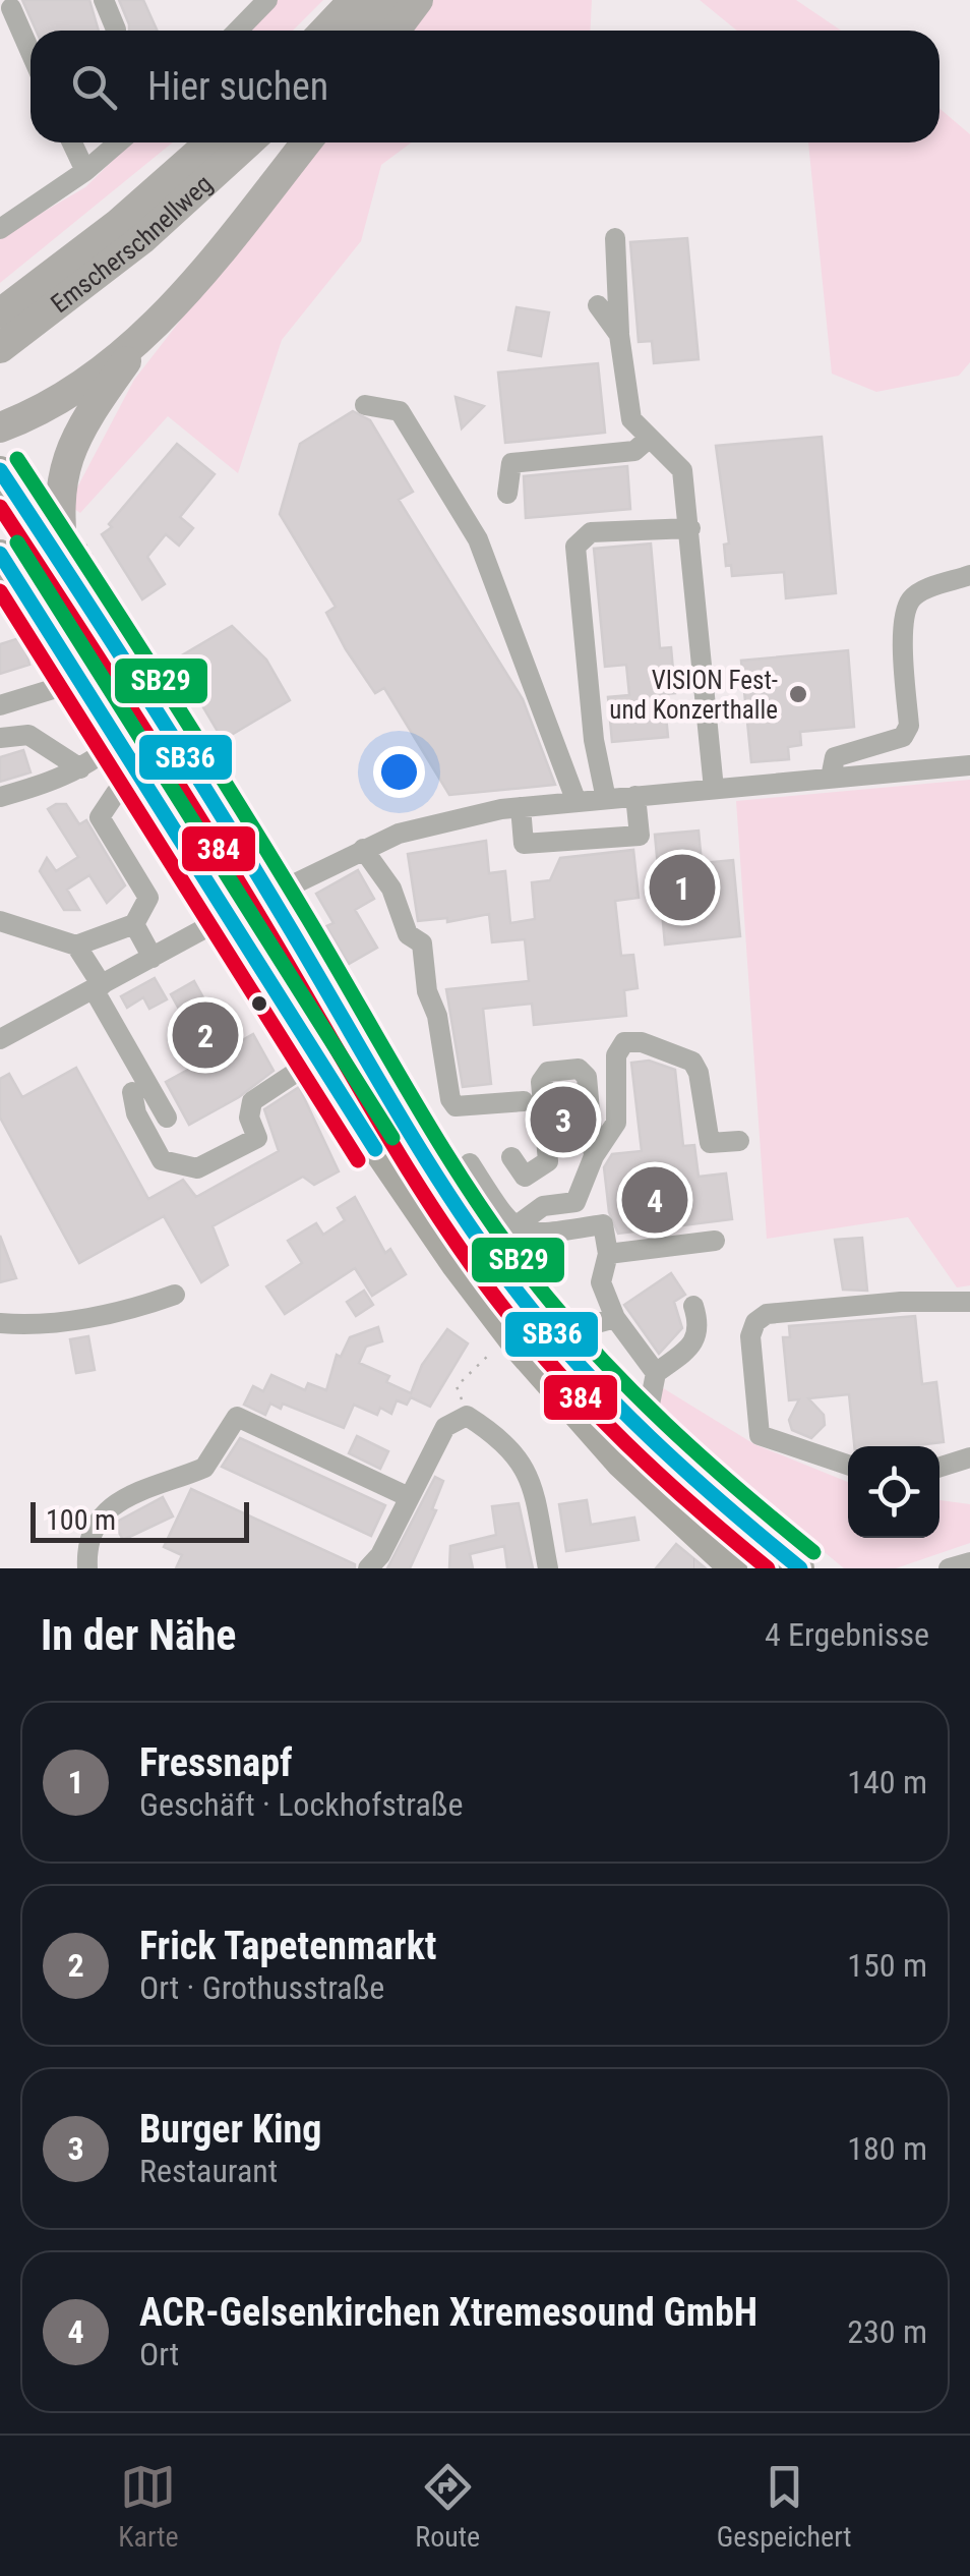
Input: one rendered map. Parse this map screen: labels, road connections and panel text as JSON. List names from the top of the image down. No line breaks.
{"streets":{"highway":["Emscherschnellweg"]},"places":["VISION Fest- und Konzerthalle"],"lines":["transit line SB29","transit line SB36","transit line 384"],"scale_bar":"100 m","page":{"search":"Hier suchen","pins":["1","2","3","4"],"scale":"100 m","heading":["In der Nähe","4 Ergebnisse"],"list":[{"mark":"1","name":"Fressnapf","note":"Geschäft · Lockhofstraße","value":"140 m"},{"mark":"2","name":"Frick Tapetenmarkt","note":"Ort · Grothusstraße","value":"150 m"},{"mark":"3","name":"Burger King","note":"Restaurant","value":"180 m"},{"mark":"4","name":"ACR-Gelsenkirchen Xtremesound GmbH","note":"Ort","value":"230 m"}],"nav":["Karte","Route","Gespeichert"]}}
